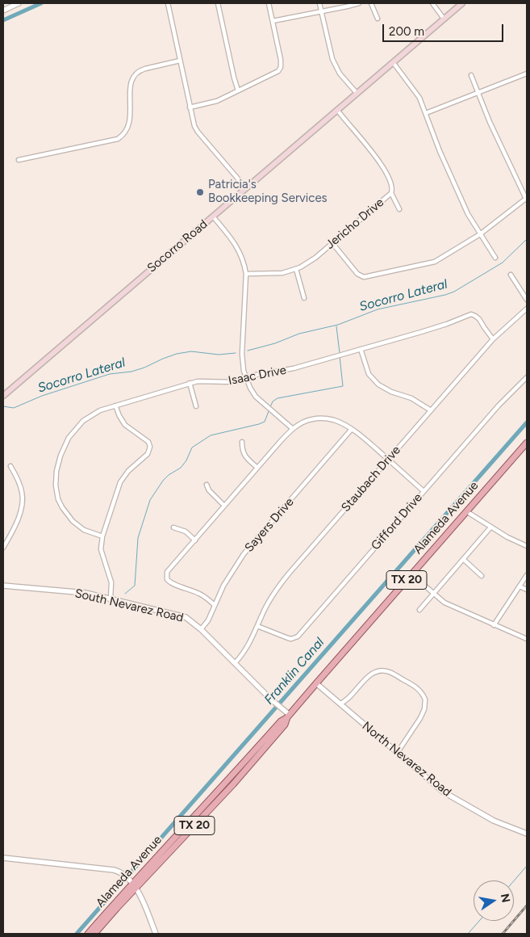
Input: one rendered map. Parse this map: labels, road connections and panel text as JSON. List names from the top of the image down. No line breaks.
{"streets":{"main road":["Socorro Road","Alameda Avenue","TX 20"],"street":["Jericho Drive","Isaac Drive","Staubach Drive","Gifford Drive","Sayers Drive","South Nevarez Road","North Nevarez Road"]},"crossings":[["Jericho Drive","Socorro Road"],["Isaac Drive","Staubach Drive"],["Staubach Drive","Gifford Drive"],["Staubach Drive","South Nevarez Road"],["Alameda Avenue","South Nevarez Road"],["Alameda Avenue","North Nevarez Road"],["Sayers Drive","South Nevarez Road"]],"water":["Socorro Lateral","Franklin Canal"],"places":["Patricia's Bookkeeping Services"],"scale_bar":"200 m","north":"right"}
